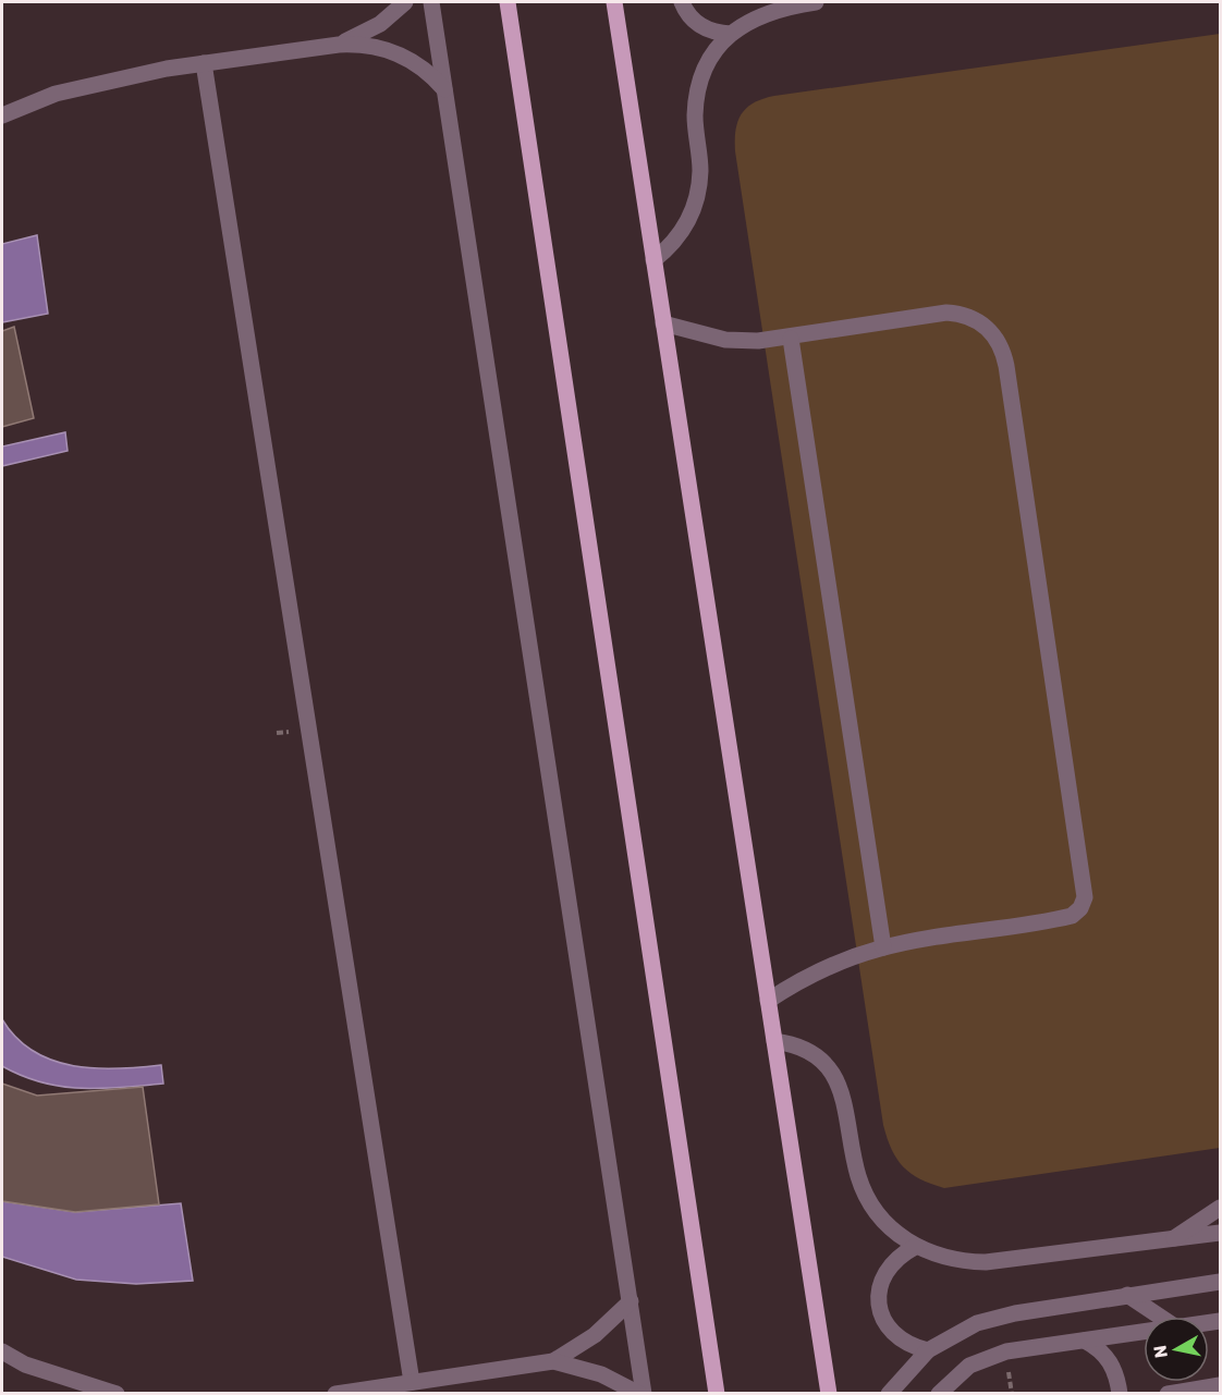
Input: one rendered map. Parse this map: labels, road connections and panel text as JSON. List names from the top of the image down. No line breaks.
{"north":"left"}
